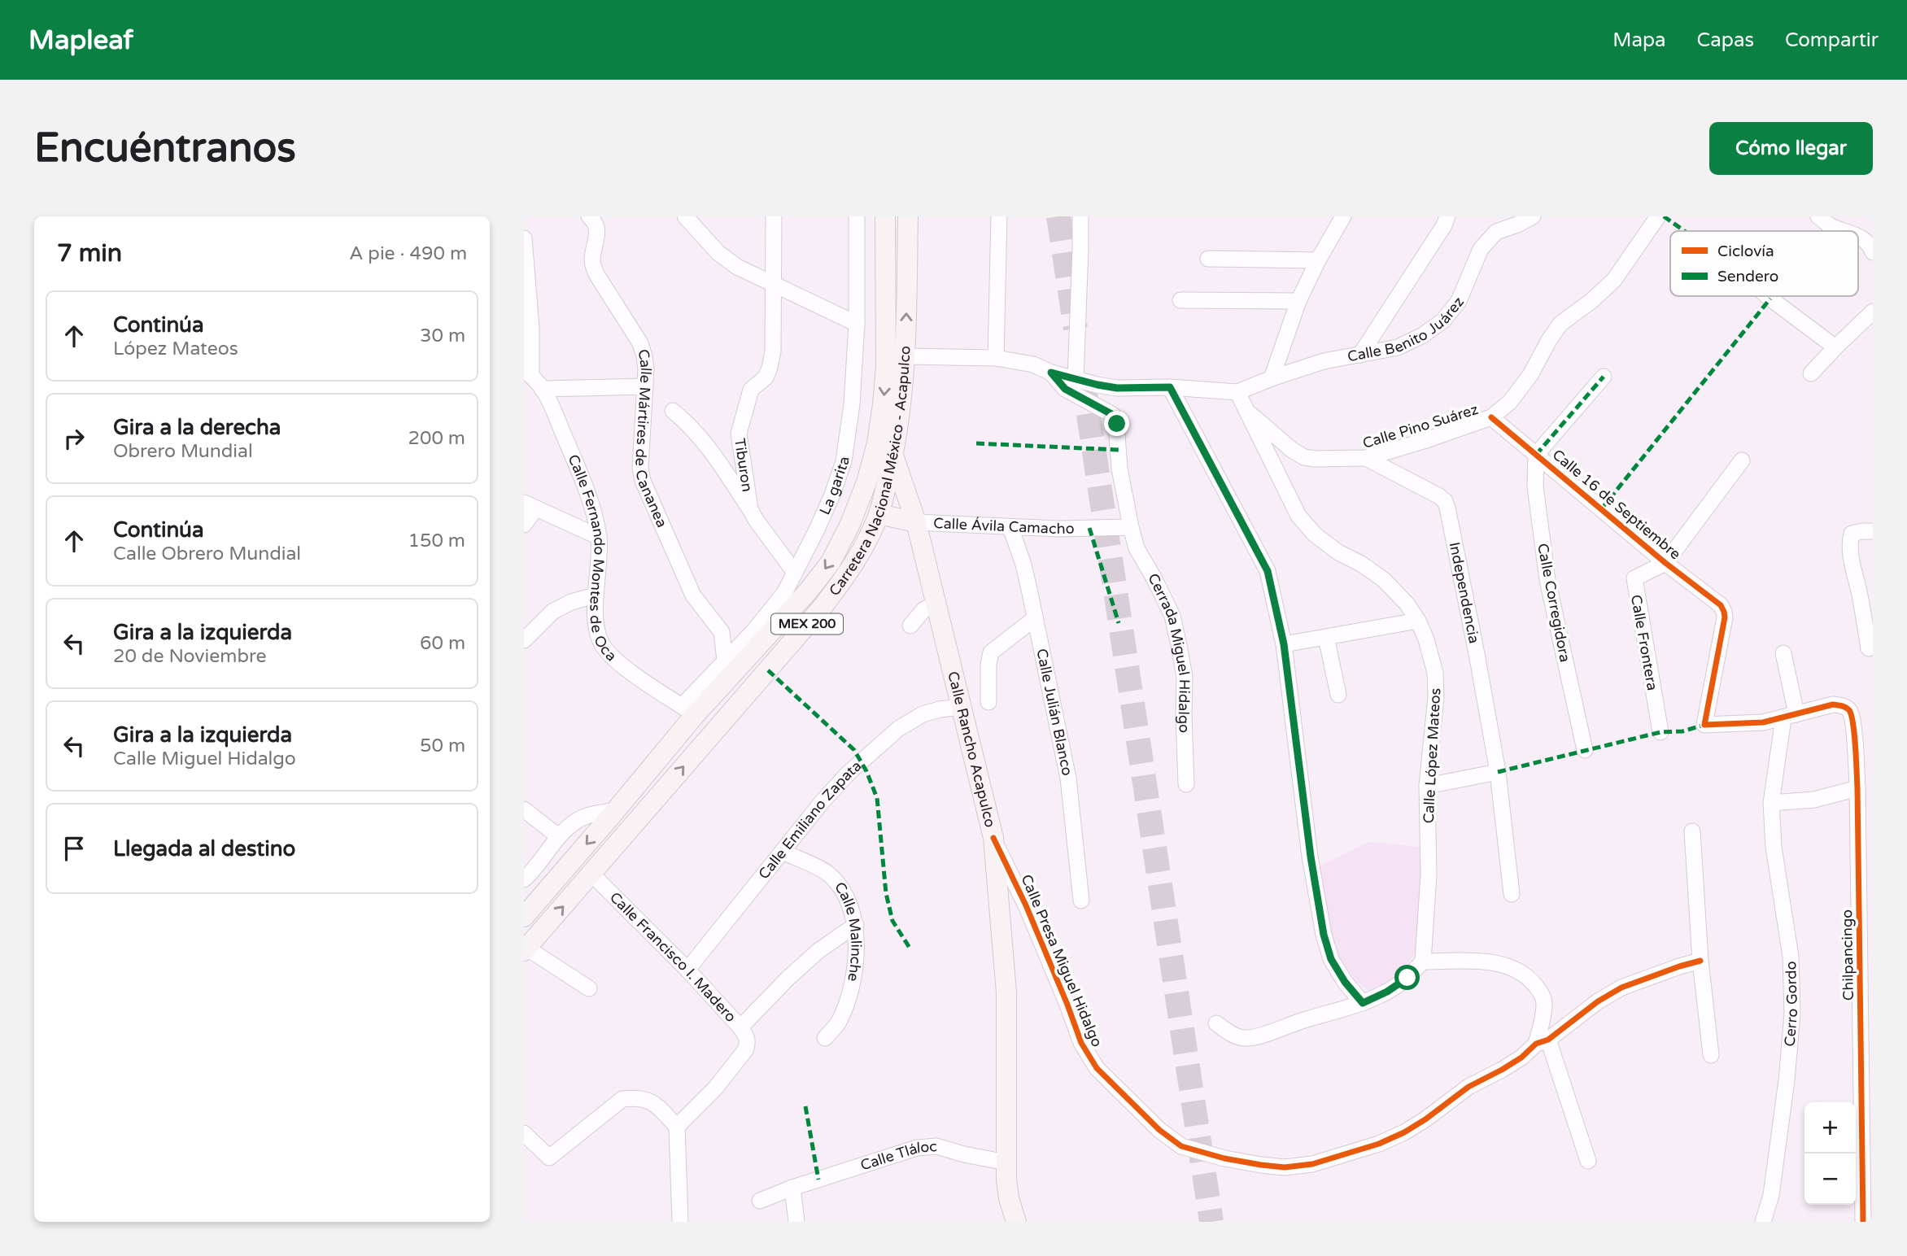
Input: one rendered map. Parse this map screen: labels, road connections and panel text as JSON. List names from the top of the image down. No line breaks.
{"streets":{"main road":["Carretera Nacional México - Acapulco","Calle Ávila Camacho","MEX 200","Calle Rancho Acapulco"],"street":["Calle Benito Juárez","Calle Pino Suárez","Calle Mártires de Cananea","Tiburon","La garita","Calle 16 de Septiembre","Calle Fernando Montes de Oca","Independencia","Calle Corregidora","Calle Frontera","Cerrada Miguel Hidalgo","Calle Julián Blanco","Calle López Mateos","Calle Emiliano Zapata","Calle Malinche","Chilpancingo","Calle Francisco I. Madero","Calle Presa Miguel Hidalgo","Cerro Gordo","Calle Tláloc"]},"crossings":[["Calle Benito Juárez","Calle López Mateos"],["Calle Pino Suárez","Calle 16 de Septiembre"],["Calle Pino Suárez","Independencia"],["Calle Pino Suárez","Calle López Mateos"],["Calle Mártires de Cananea","La garita"],["Tiburon","La garita"],["Carretera Nacional México - Acapulco","La garita"],["Carretera Nacional México - Acapulco","Calle Ávila Camacho"],["Carretera Nacional México - Acapulco","Calle Fernando Montes de Oca"],["Carretera Nacional México - Acapulco","Calle Rancho Acapulco"],["Carretera Nacional México - Acapulco","Calle Francisco I. Madero"],["La garita","Calle Fernando Montes de Oca"],["Calle 16 de Septiembre","Calle Corregidora"],["Calle 16 de Septiembre","Calle Frontera"],["Calle 16 de Septiembre","Chilpancingo"],["Calle 16 de Septiembre","Cerro Gordo"],["Calle Ávila Camacho","Cerrada Miguel Hidalgo"],["Calle Ávila Camacho","Calle Julián Blanco"],["Calle Ávila Camacho","Calle Rancho Acapulco"],["Calle Rancho Acapulco","Calle Emiliano Zapata"],["Calle Rancho Acapulco","Calle Presa Miguel Hidalgo"],["Calle Rancho Acapulco","Calle Tláloc"],["Calle Emiliano Zapata","Calle Malinche"],["Calle Emiliano Zapata","Calle Francisco I. Madero"],["Chilpancingo","Cerro Gordo"]],"legend":["Ciclovía","Sendero"],"page":{"header":"Mapleaf","nav":["Mapa","Capas","Compartir"],"buttons":"Cómo llegar","title":"Encuéntranos","heading":["7 min","A pie · 490 m"],"list":[["Continúa","López Mateos","30 m"],["Gira a la derecha","Obrero Mundial","200 m"],["Continúa","Calle Obrero Mundial","150 m"],["Gira a la izquierda","20 de Noviembre","60 m"],["Gira a la izquierda","Calle Miguel Hidalgo","50 m"],"Llegada al destino"],"map_buttons":["+","−"]}}
